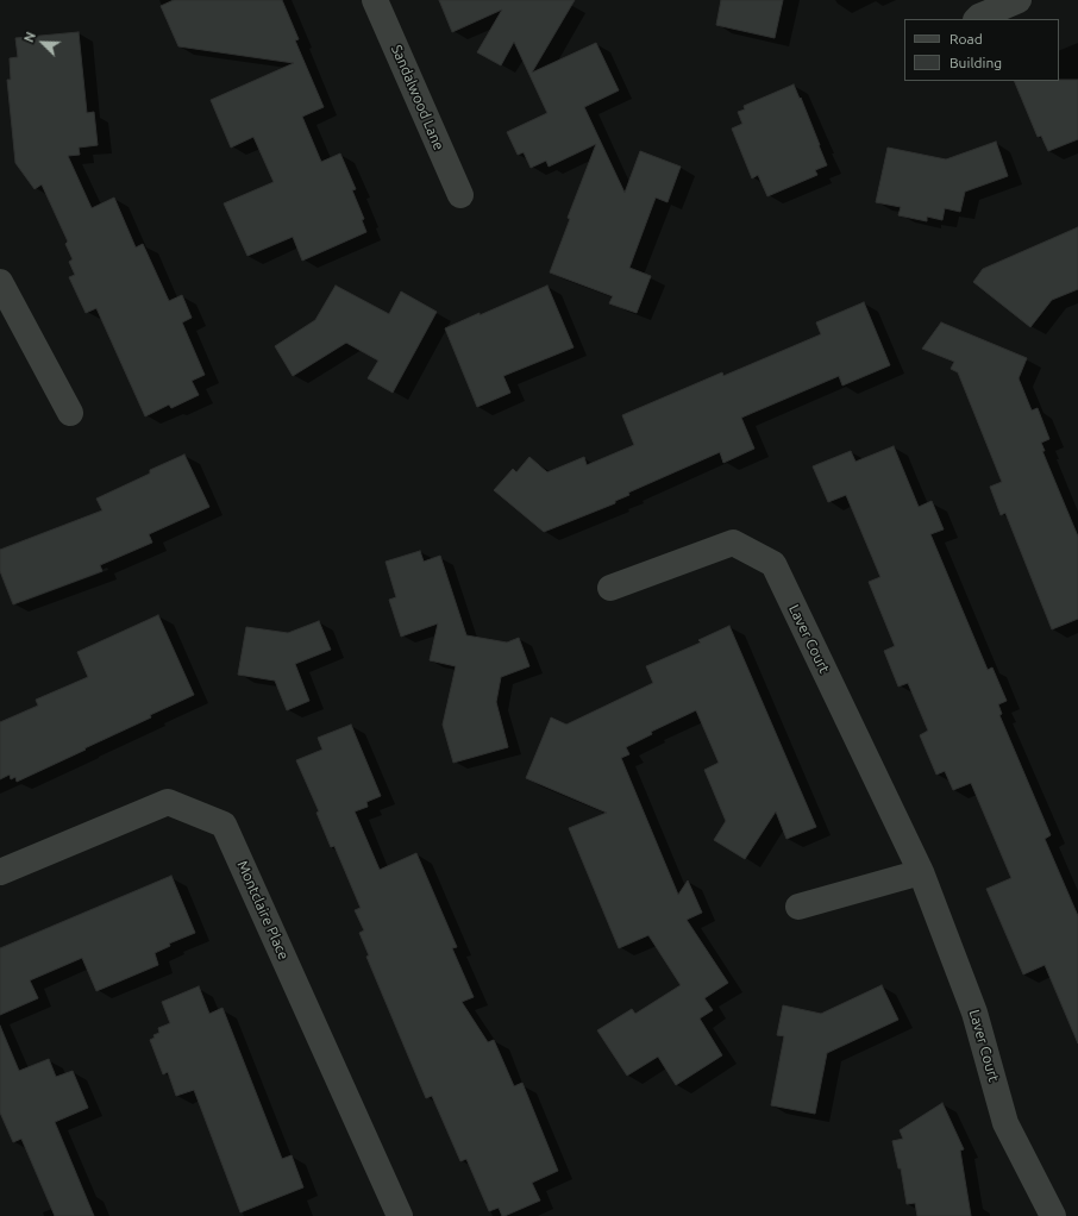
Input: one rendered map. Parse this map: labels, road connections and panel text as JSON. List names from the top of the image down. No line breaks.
{"streets":{"street":["Sandalwood Lane","Laver Court","Montclaire Place"]},"legend":["Road","Building"],"north":"top left"}
